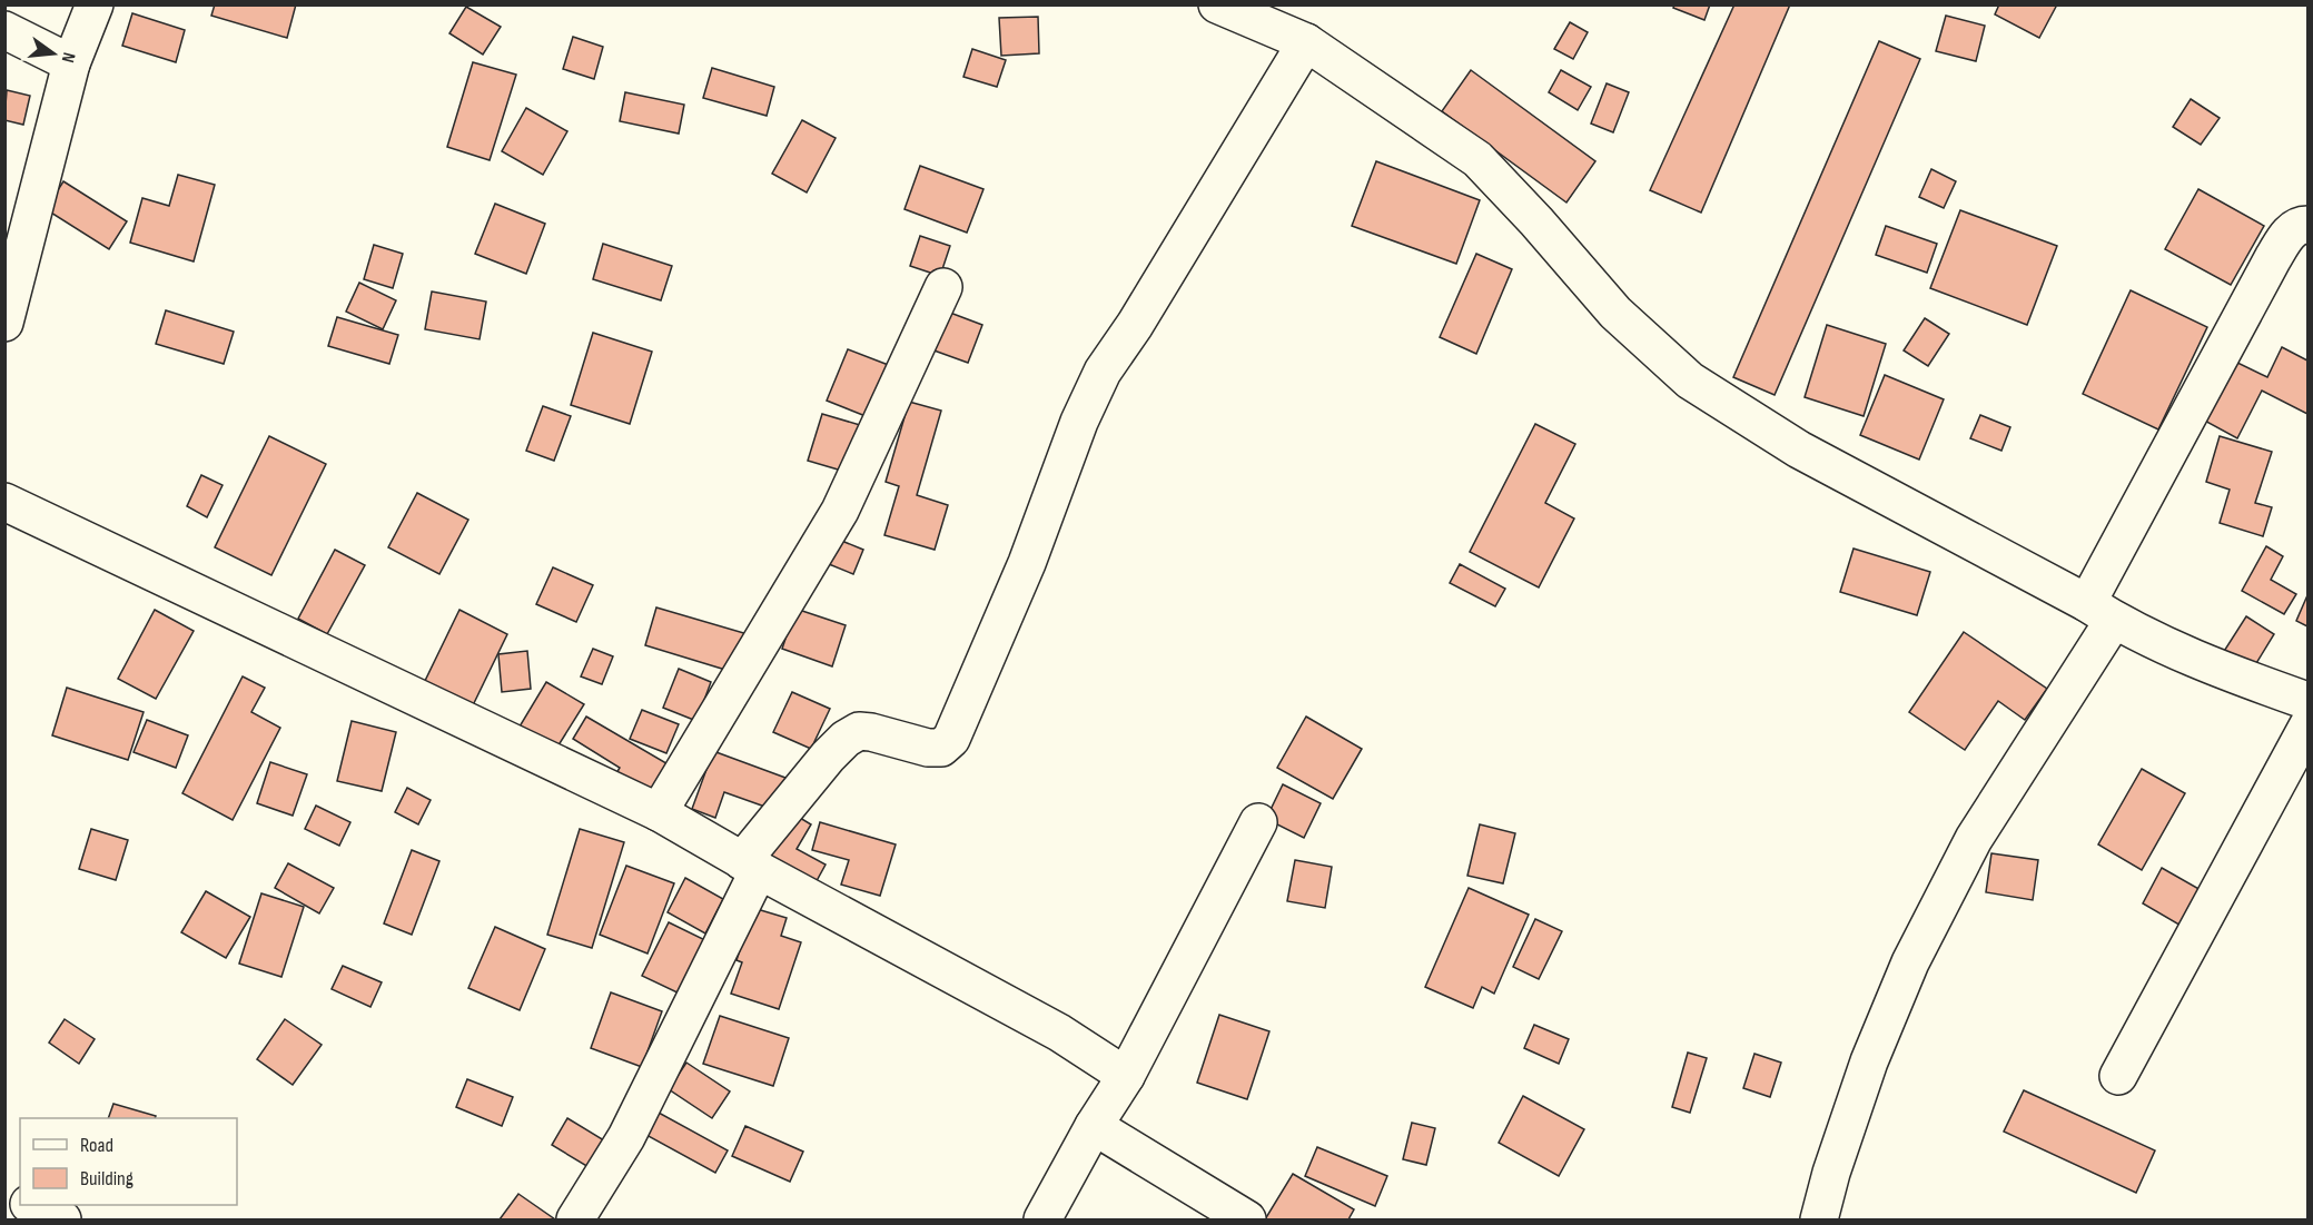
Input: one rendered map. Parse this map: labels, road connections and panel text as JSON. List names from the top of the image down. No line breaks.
{"legend":["Road","Building"],"north":"right"}
